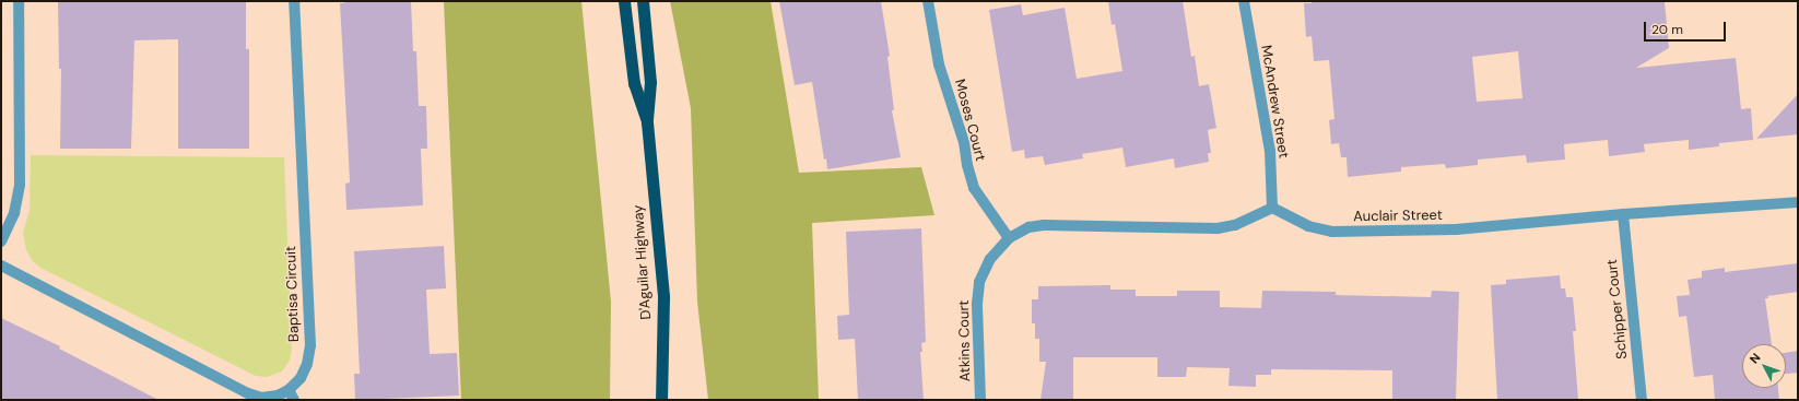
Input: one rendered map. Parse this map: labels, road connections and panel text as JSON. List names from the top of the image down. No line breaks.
{"streets":{"highway":["D'Aguilar Highway"],"street":["McAndrew Street","Moses Court","Auclair Street","Baptisa Circuit","Schipper Court","Atkins Court"]},"crossings":[["McAndrew Street","Auclair Street"],["Moses Court","Atkins Court"],["Auclair Street","Schipper Court"]],"scale_bar":"20 m","north":"top left"}
